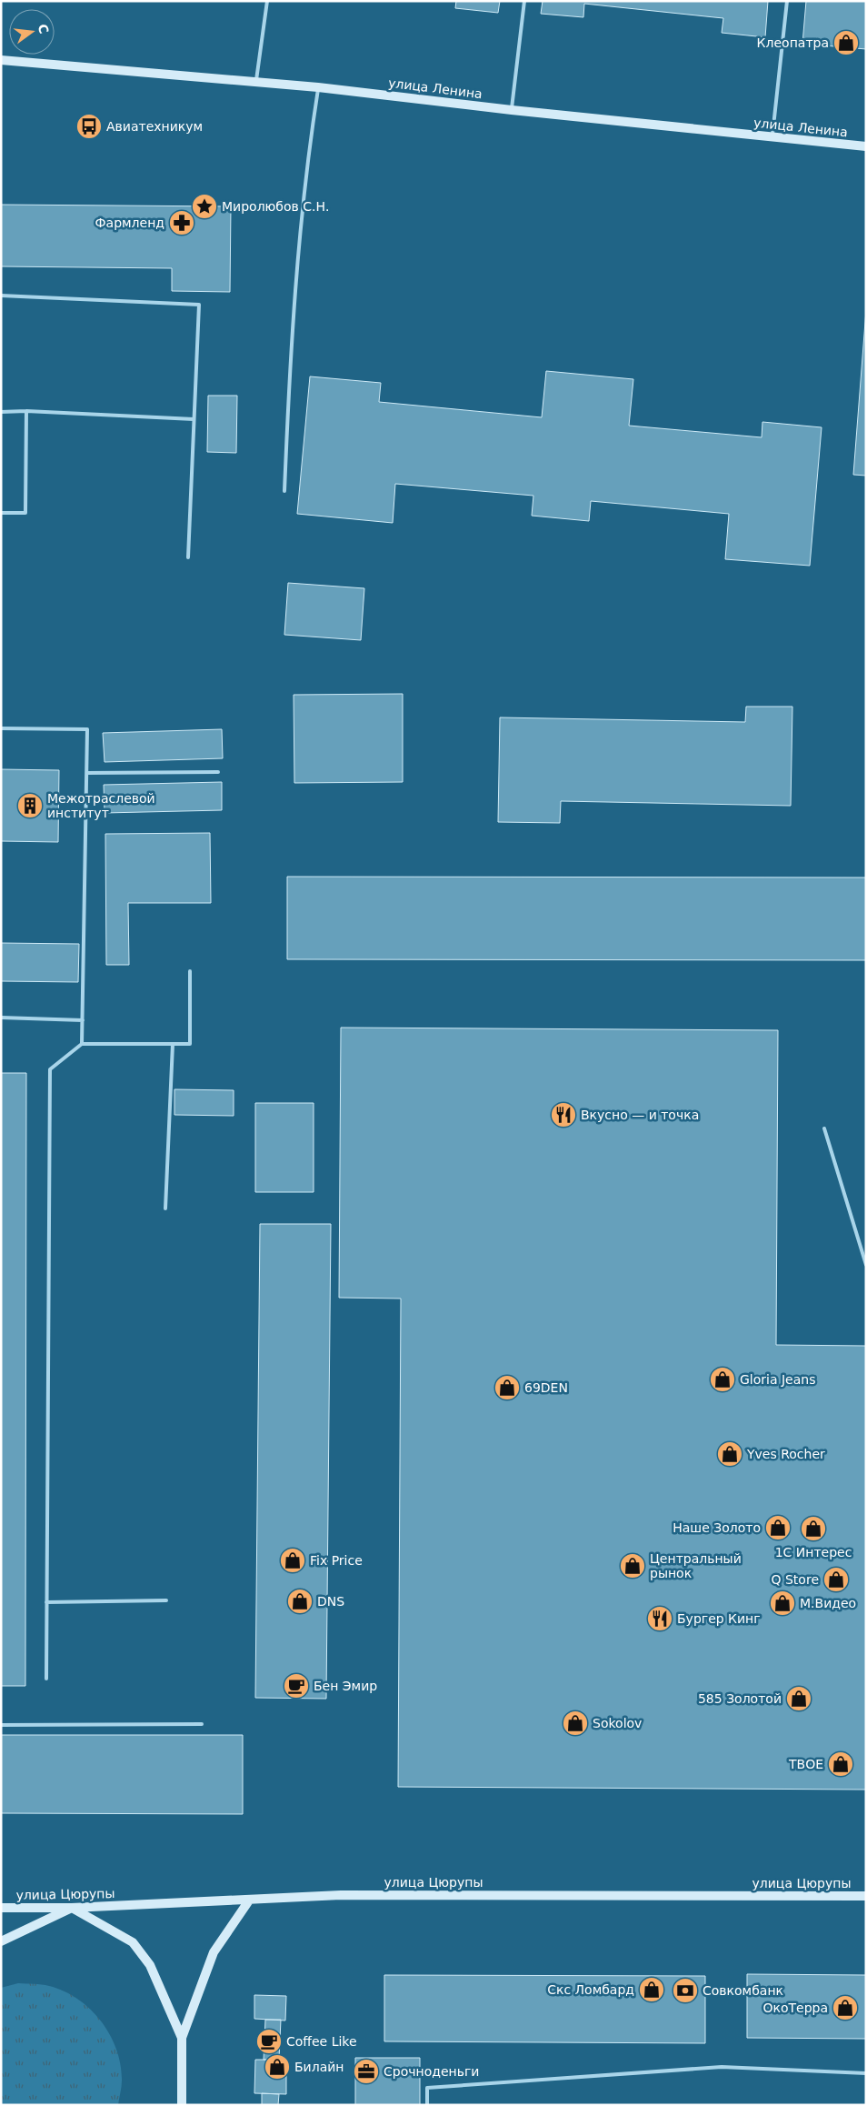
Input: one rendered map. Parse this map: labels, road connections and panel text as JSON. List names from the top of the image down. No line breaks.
{"streets":{"main road":["улица Ленина","улица Цюрупы"]},"places":{"shop":["Клеопатра","Gloria Jeans","69DEN","Yves Rocher","Наше Золото","1С Интерес","Fix Price","Центральный рынок","Q Store","DNS","М.Видео","585 Золотой","Sokolov","ТВОЕ","Скс Ломбард","ОкоТерра","Билайн"],"bus stop":["Авиатехникум"],"place":["Миролюбов С.Н."],"pharmacy":["Фармленд"],"building":["Межотраслевой институт"],"restaurant":["Вкусно — и точка","Бургер Кинг"],"cafe":["Бен Эмир","Coffee Like"],"bank":["Совкомбанк"],"office":["Срочноденьги"]},"north":"right"}
